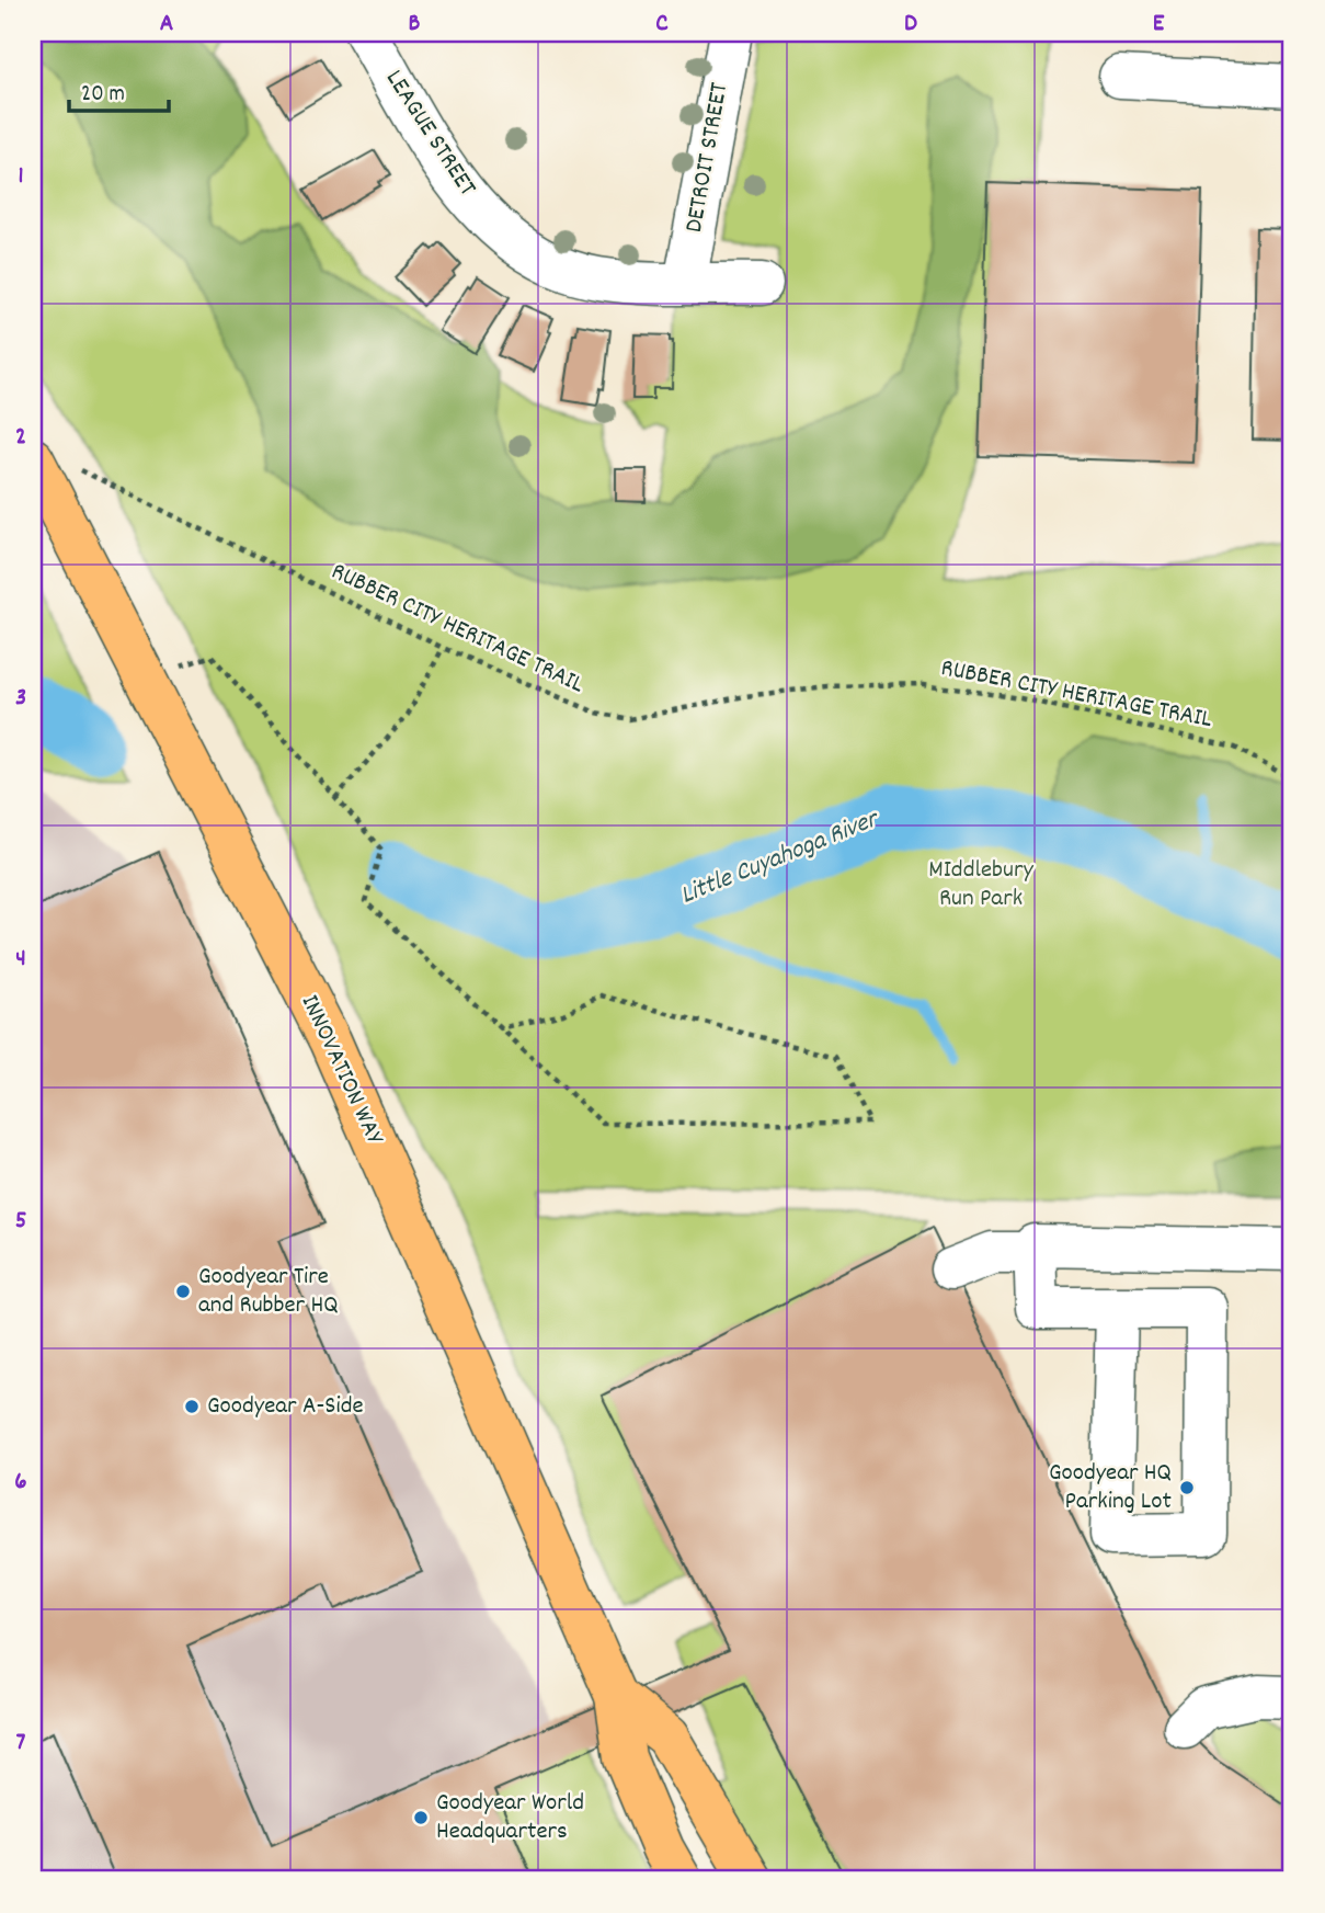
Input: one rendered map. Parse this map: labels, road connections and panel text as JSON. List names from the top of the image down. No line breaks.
{"streets":{"main road":["INNOVATION WAY"],"street":["LEAGUE STREET","DETROIT STREET"],"path":["RUBBER CITY HERITAGE TRAIL"]},"crossings":[["LEAGUE STREET","DETROIT STREET"],["RUBBER CITY HERITAGE TRAIL","INNOVATION WAY"]],"water":["Little Cuyahoga River"],"parks":["MIddlebury Run Park"],"places":["Goodyear Tire and Rubber HQ","Goodyear A-Side","Goodyear HQ Parking Lot","Goodyear World Headquarters"],"scale_bar":"20 m","grid":{"columns":["A","B","C","D","E"],"rows":["1","2","3","4","5","6","7"]}}
